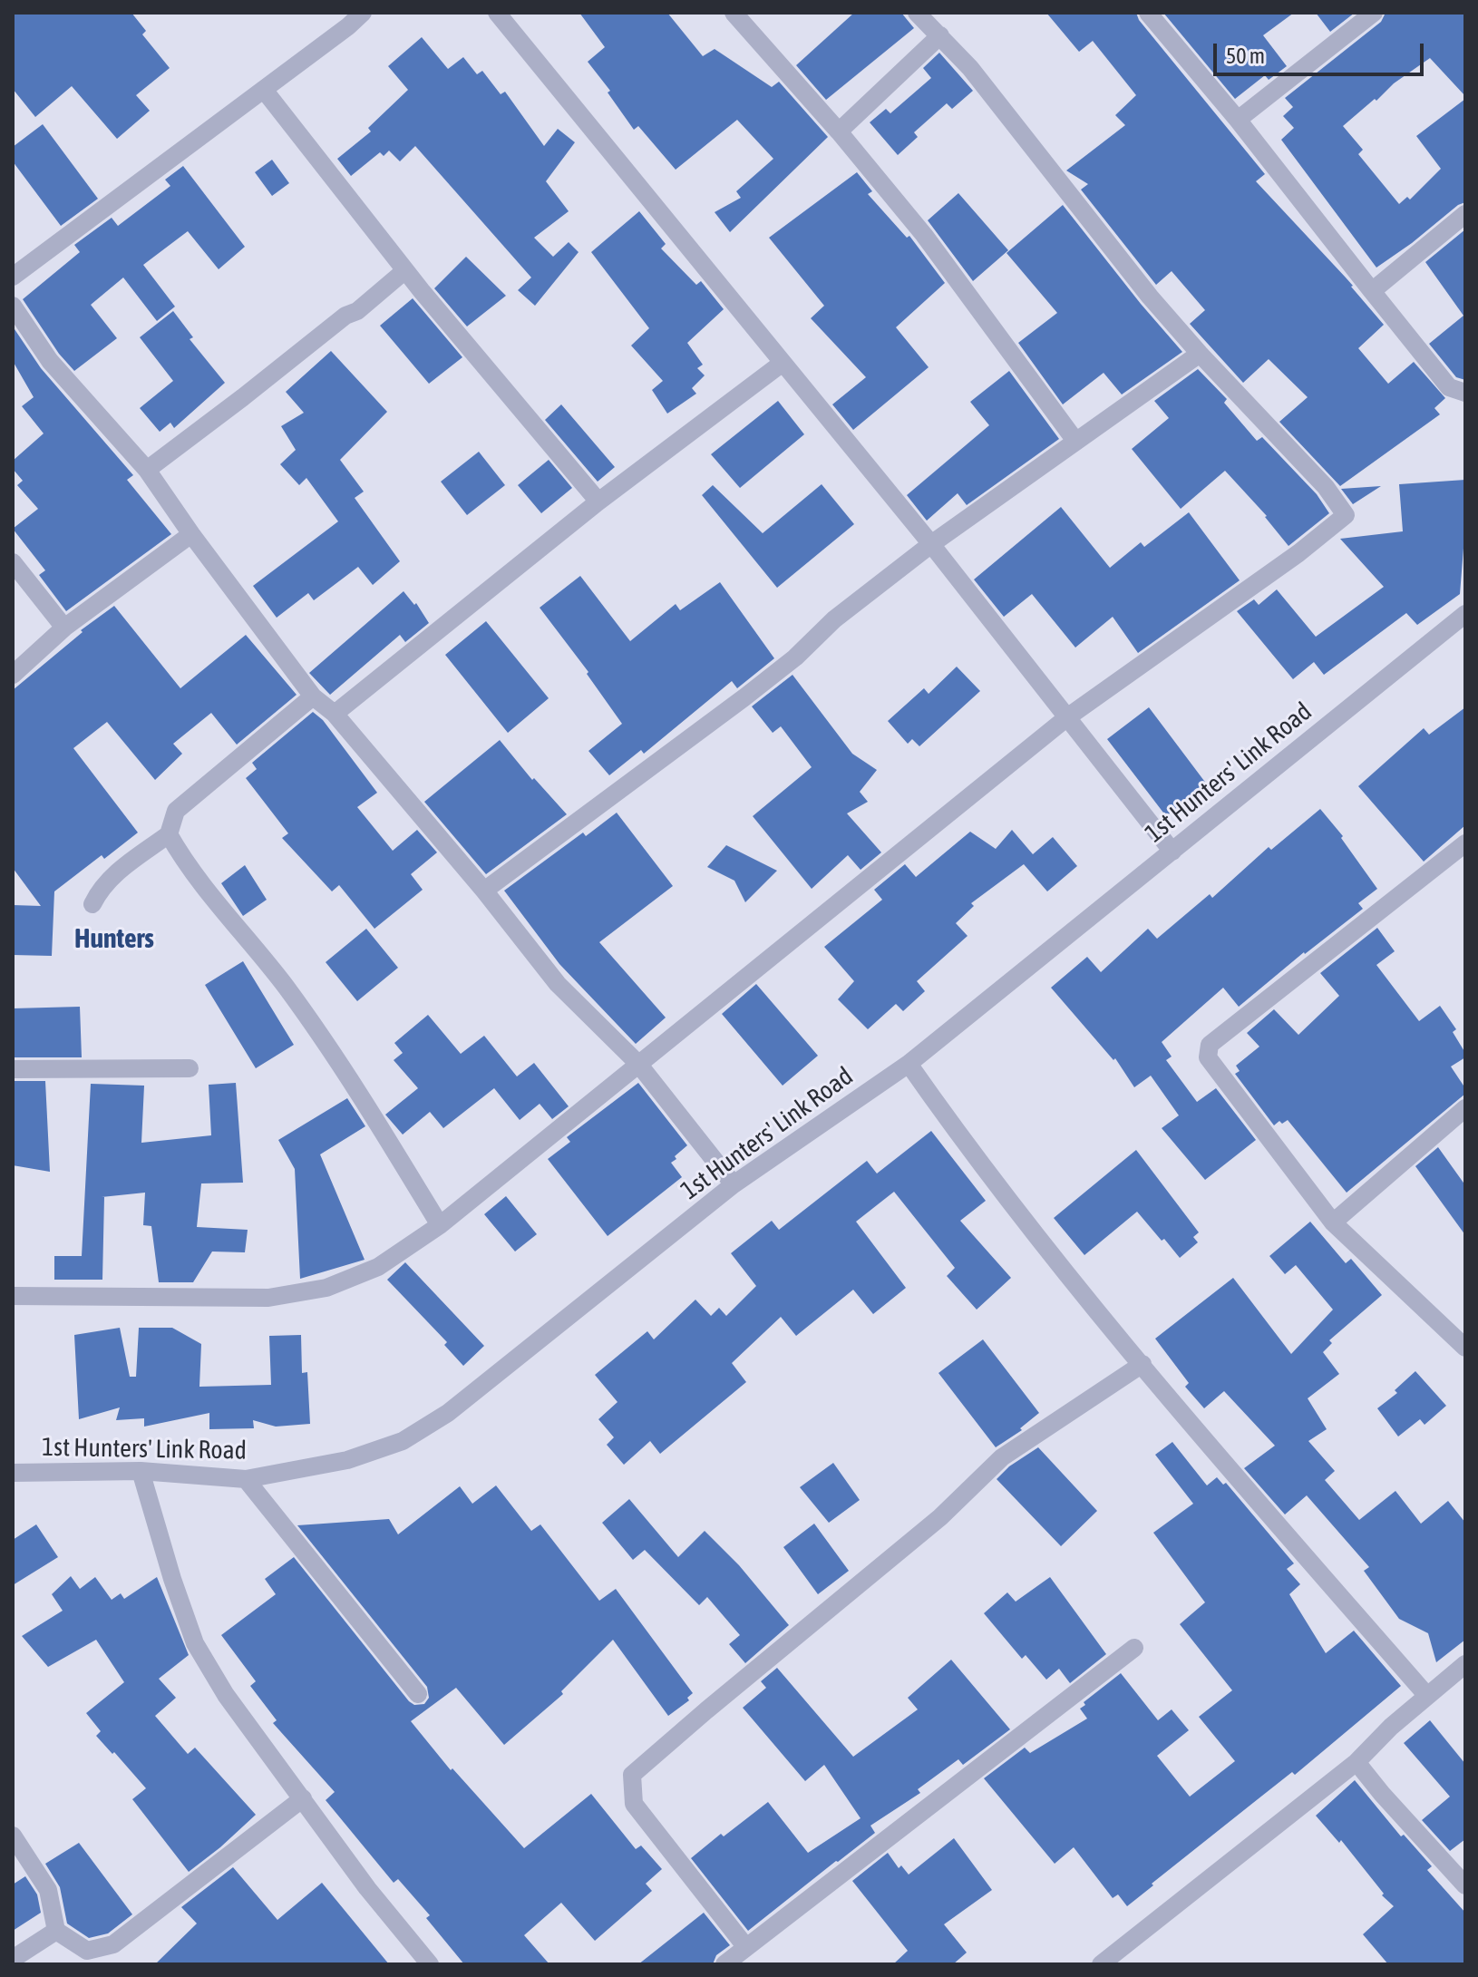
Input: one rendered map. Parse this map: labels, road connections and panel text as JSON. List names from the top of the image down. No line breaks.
{"streets":{"street":["1st Hunters' Link Road"]},"districts":["Hunters"],"scale_bar":"50 m"}
